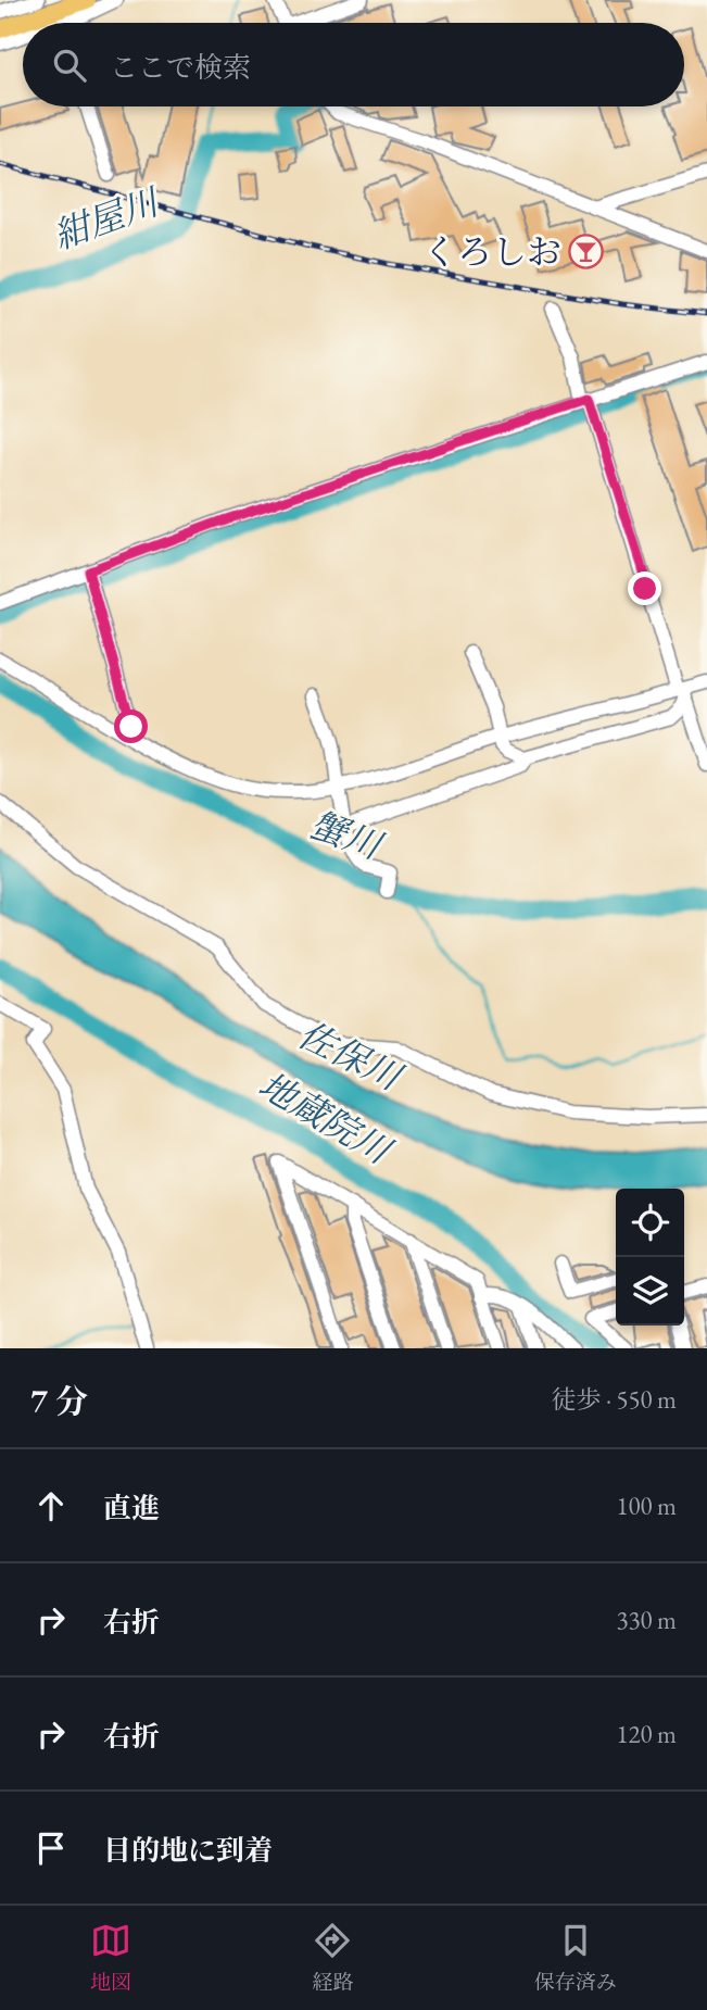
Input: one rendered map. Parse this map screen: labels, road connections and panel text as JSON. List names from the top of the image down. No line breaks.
{"water":["紺屋川","蟹川","佐保川","地蔵院川"],"places":{"bar":["くろしお"]},"page":{"search":"ここで検索","heading":["7 分","徒歩 · 550 m"],"list":[["直進","100 m"],["右折","330 m"],["右折","120 m"],"目的地に到着"],"nav":["地図","経路","保存済み"]}}
